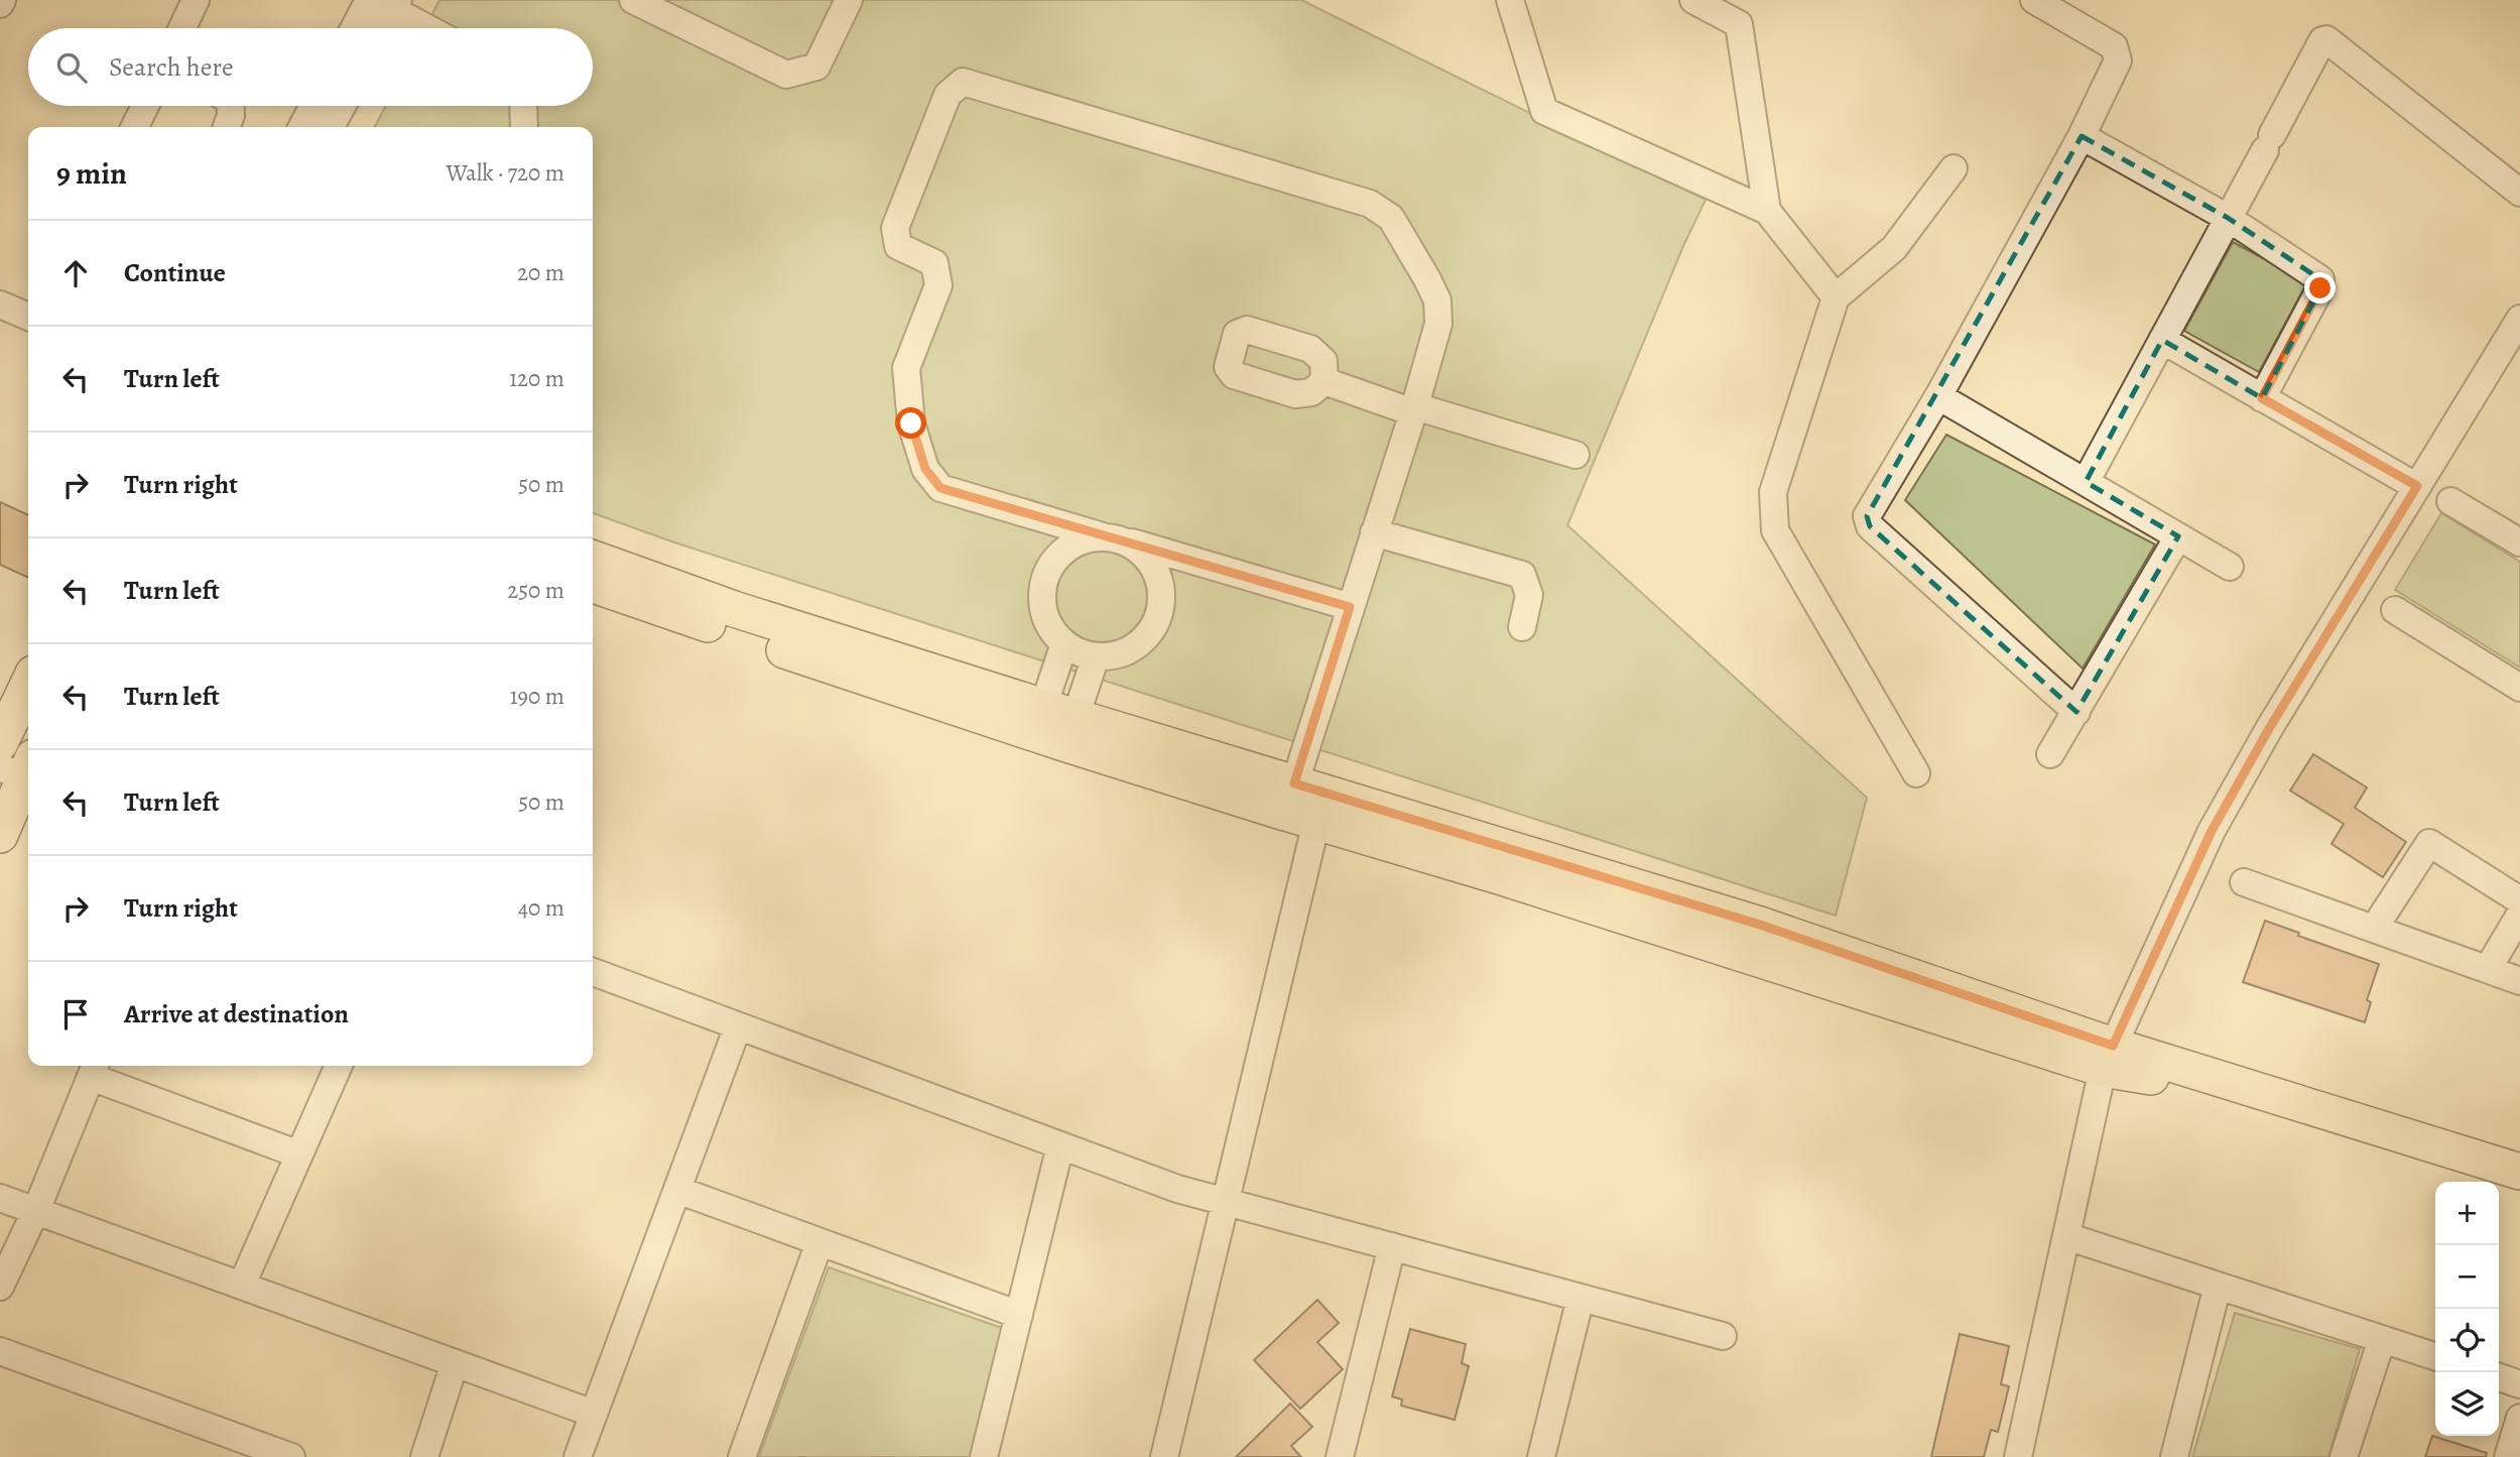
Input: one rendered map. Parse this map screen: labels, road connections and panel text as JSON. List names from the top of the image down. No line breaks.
{"page":{"search":"Search here","heading":["9 min","Walk · 720 m"],"list":[["Continue","20 m"],["Turn left","120 m"],["Turn right","50 m"],["Turn left","250 m"],["Turn left","190 m"],["Turn left","50 m"],["Turn right","40 m"],"Arrive at destination"],"map_buttons":["+","−"]}}
